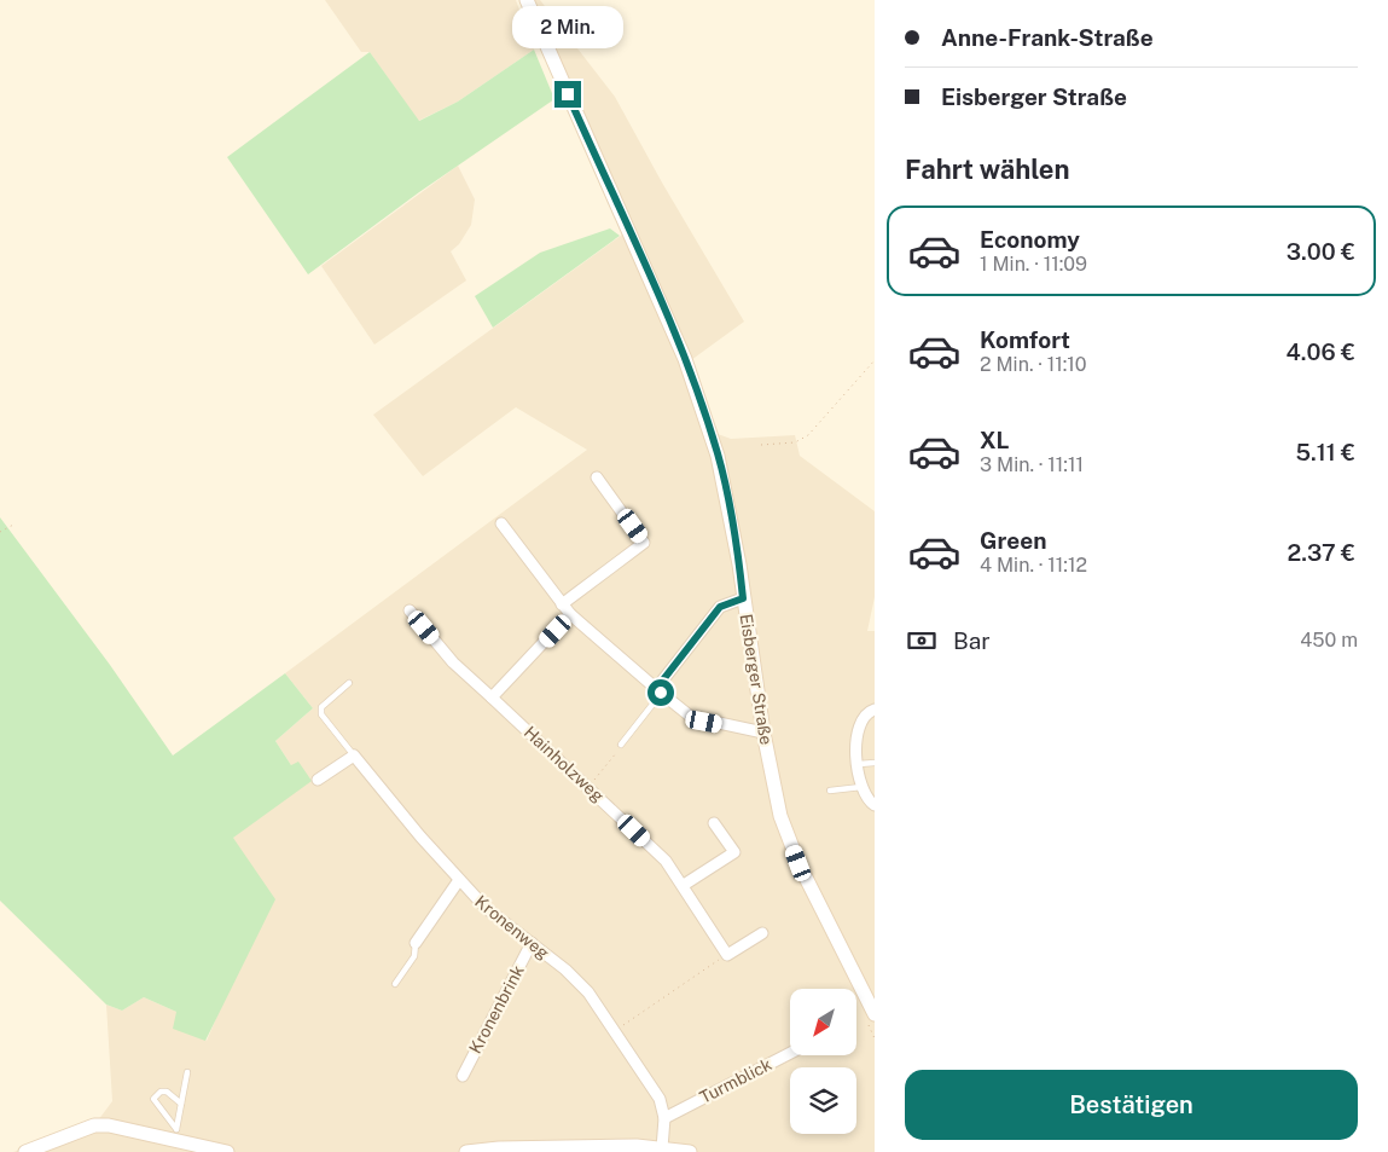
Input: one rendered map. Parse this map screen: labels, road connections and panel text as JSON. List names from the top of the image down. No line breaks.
{"streets":{"main road":["Eisberger Straße"],"street":["Hainholzweg","Kronenweg","Kronenbrink","Turmblick"]},"crossings":[["Kronenweg","Kronenbrink"],["Kronenweg","Turmblick"]],"north":"bottom left","page":{"banner":["Anne-Frank-Straße","Eisberger Straße"],"bubble":"2 Min.","heading":"Fahrt wählen","list":[{"name":"Economy","note":"1 Min. · 11:09","value":"3.00 €"},{"name":"Komfort","note":"2 Min. · 11:10","value":"4.06 €"},{"name":"XL","note":"3 Min. · 11:11","value":"5.11 €"},{"name":"Green","note":"4 Min. · 11:12","value":"2.37 €"}],"pay":["Bar","450 m"],"buttons":"Bestätigen"}}
